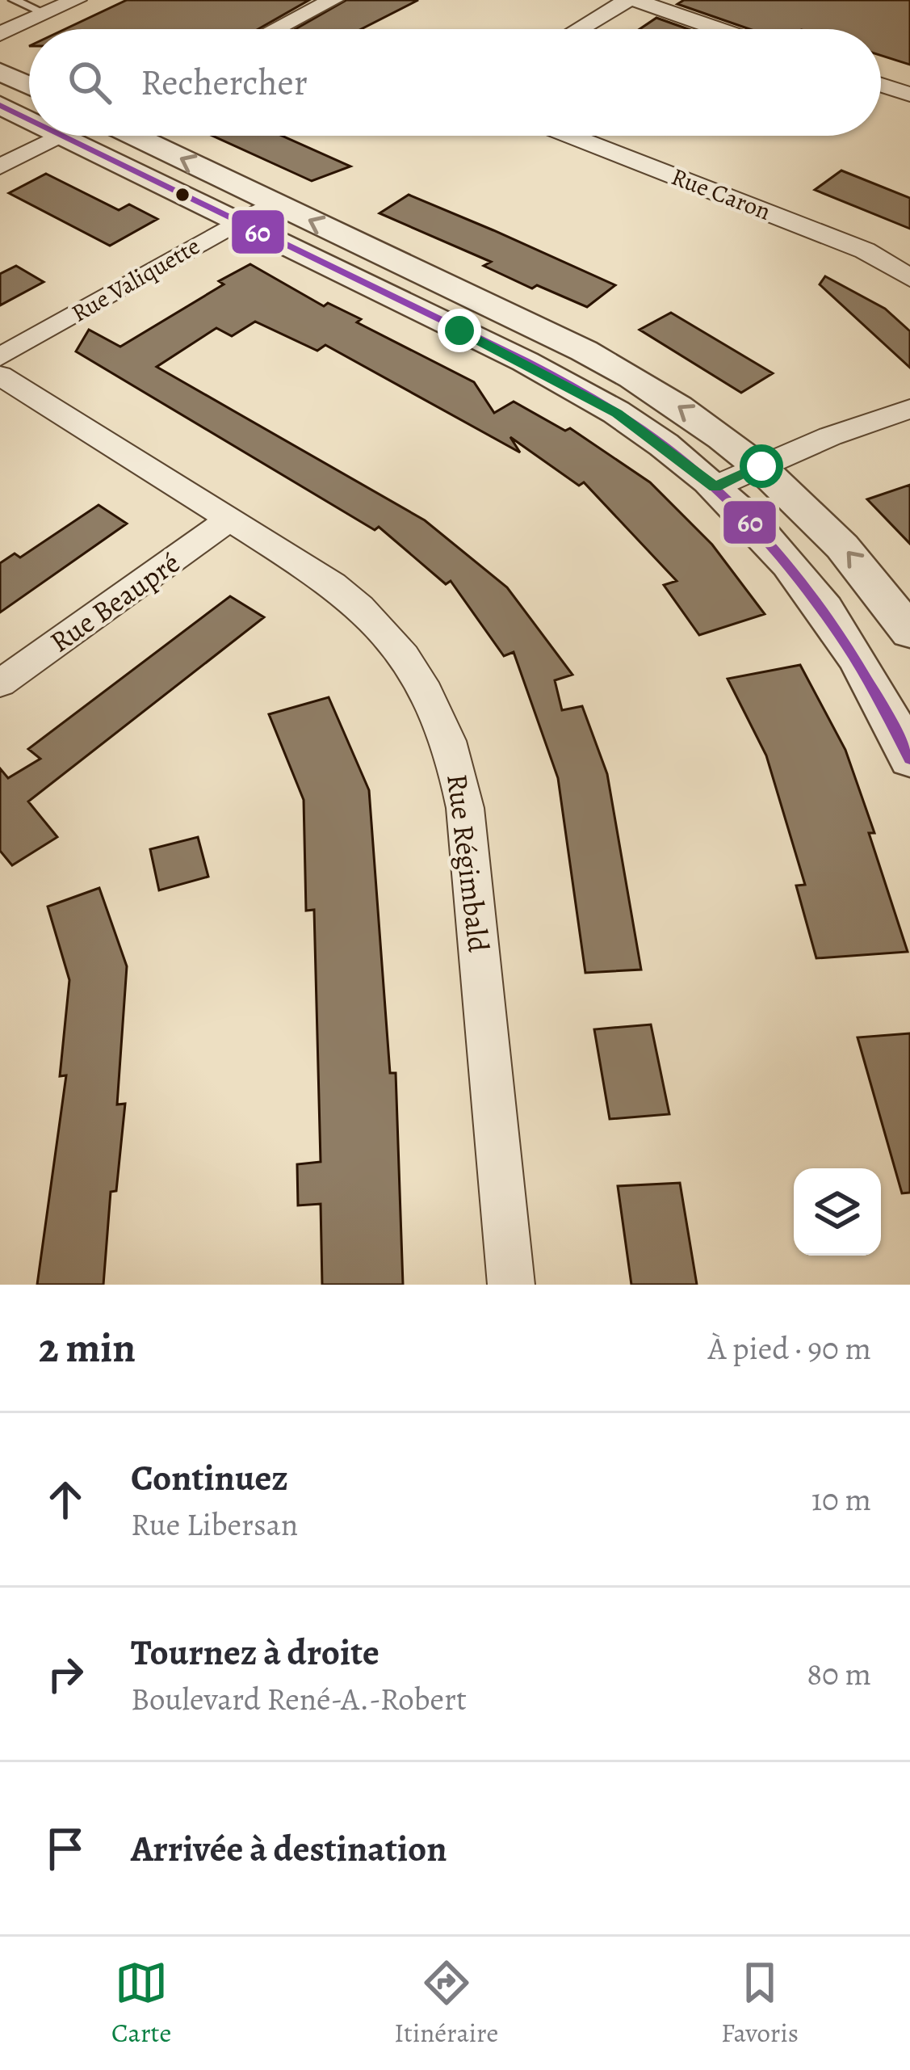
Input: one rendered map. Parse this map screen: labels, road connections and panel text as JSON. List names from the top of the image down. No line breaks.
{"streets":{"street":["Rue Caron","Rue Valiquette","Rue Beaupré","Rue Régimbald"]},"crossings":[["Rue Beaupré","Rue Régimbald"]],"lines":["transit line 60"],"page":{"search":"Rechercher","heading":["2 min","À pied · 90 m"],"list":[["Continuez","Rue Libersan","10 m"],["Tournez à droite","Boulevard René-A.-Robert","80 m"],"Arrivée à destination"],"nav":["Carte","Itinéraire","Favoris"]}}
